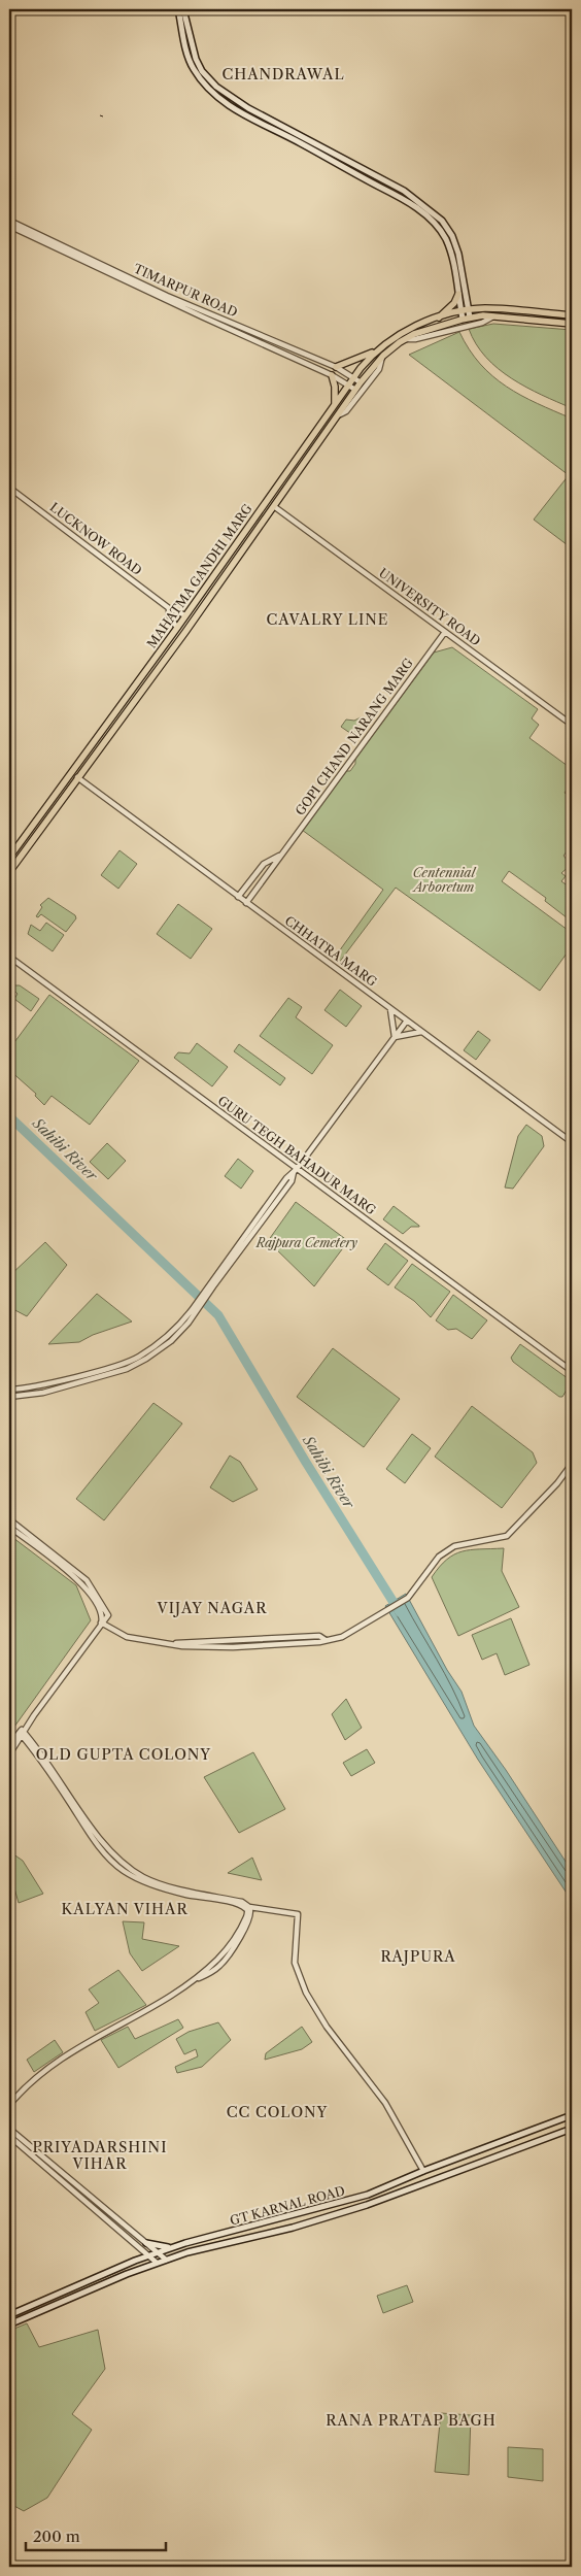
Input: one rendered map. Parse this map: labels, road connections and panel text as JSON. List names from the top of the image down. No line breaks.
{"streets":{"main road":["MAHATMA GANDHI MARG","GT KARNAL ROAD"],"street":["TIMARPUR ROAD","LUCKNOW ROAD","UNIVERSITY ROAD","GOPI CHAND NARANG MARG","CHHATRA MARG","GURU TEGH BAHADUR MARG"]},"crossings":[["TIMARPUR ROAD","MAHATMA GANDHI MARG"],["LUCKNOW ROAD","MAHATMA GANDHI MARG"],["MAHATMA GANDHI MARG","UNIVERSITY ROAD"],["MAHATMA GANDHI MARG","CHHATRA MARG"],["UNIVERSITY ROAD","GOPI CHAND NARANG MARG"],["GOPI CHAND NARANG MARG","CHHATRA MARG"]],"districts":["CHANDRAWAL","CAVALRY LINE","VIJAY NAGAR","OLD GUPTA COLONY","KALYAN VIHAR","RAJPURA","CC COLONY","PRIYADARSHINI VIHAR","RANA PRATAP BAGH"],"water":["Sahibi River"],"parks":["Centennial Arboretum","Rajpura Cemetery"],"scale_bar":"200 m"}
